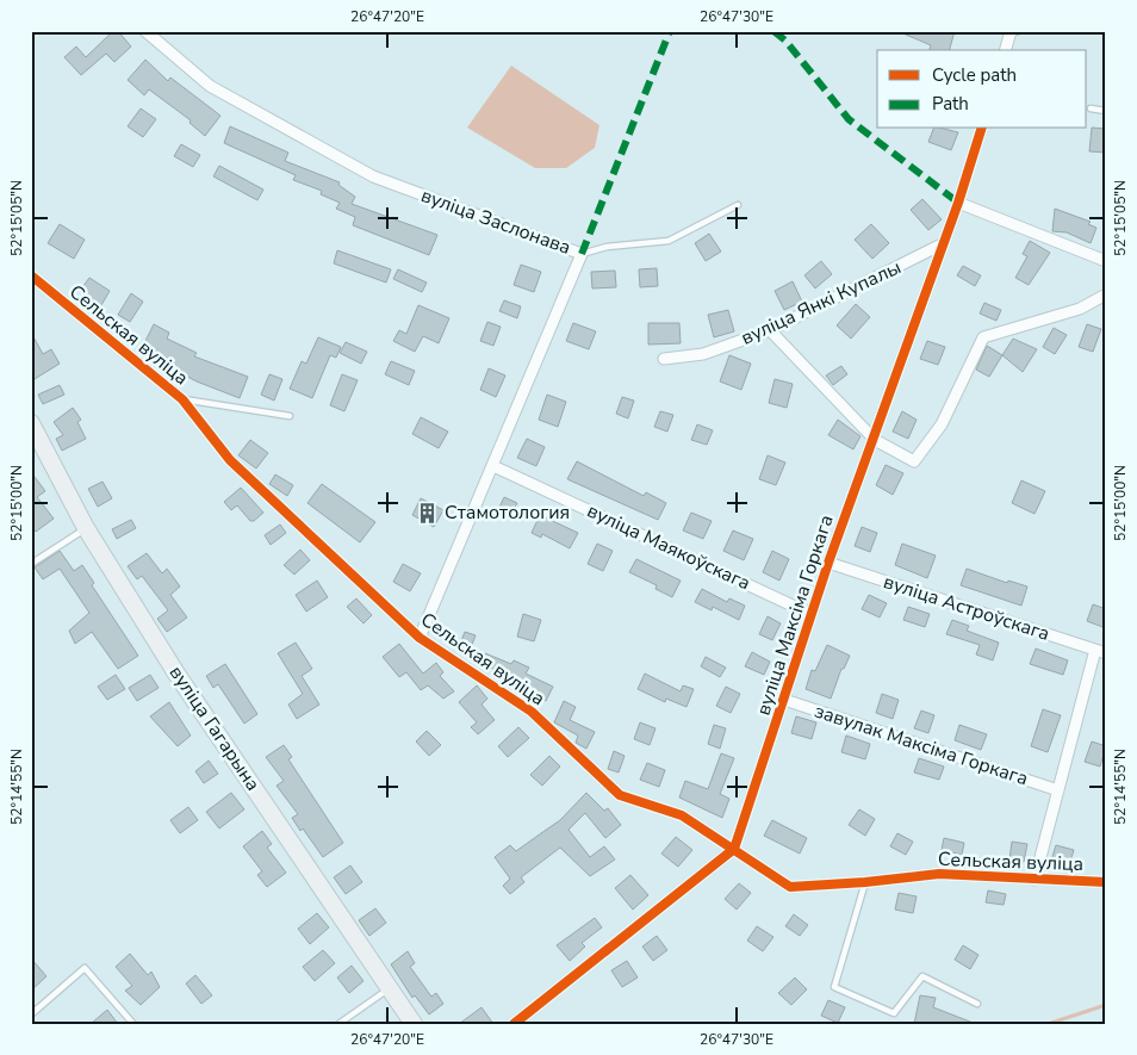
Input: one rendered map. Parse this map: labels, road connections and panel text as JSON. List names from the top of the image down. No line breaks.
{"streets":{"street":["вуліца Заслонава","вуліца Янкі Купалы","Сельская вуліца","вуліца Маякоўскага","вуліца Астроўскага","вуліца Максіма Горкага","вуліца Гагарына","завулак Максіма Горкага"]},"crossings":[["вуліца Заслонава","Сельская вуліца"],["вуліца Заслонава","вуліца Маякоўскага"],["вуліца Янкі Купалы","вуліца Максіма Горкага"],["Сельская вуліца","вуліца Максіма Горкага"],["вуліца Маякоўскага","вуліца Максіма Горкага"],["вуліца Астроўскага","вуліца Максіма Горкага"],["вуліца Максіма Горкага","завулак Максіма Горкага"]],"places":{"building":["Стамотология"]},"legend":["Cycle path","Path"],"coordinates":["26°47'20\"E","26°47'30\"E","52°15'05\"N","52°15'00\"N","52°14'55\"N"]}
